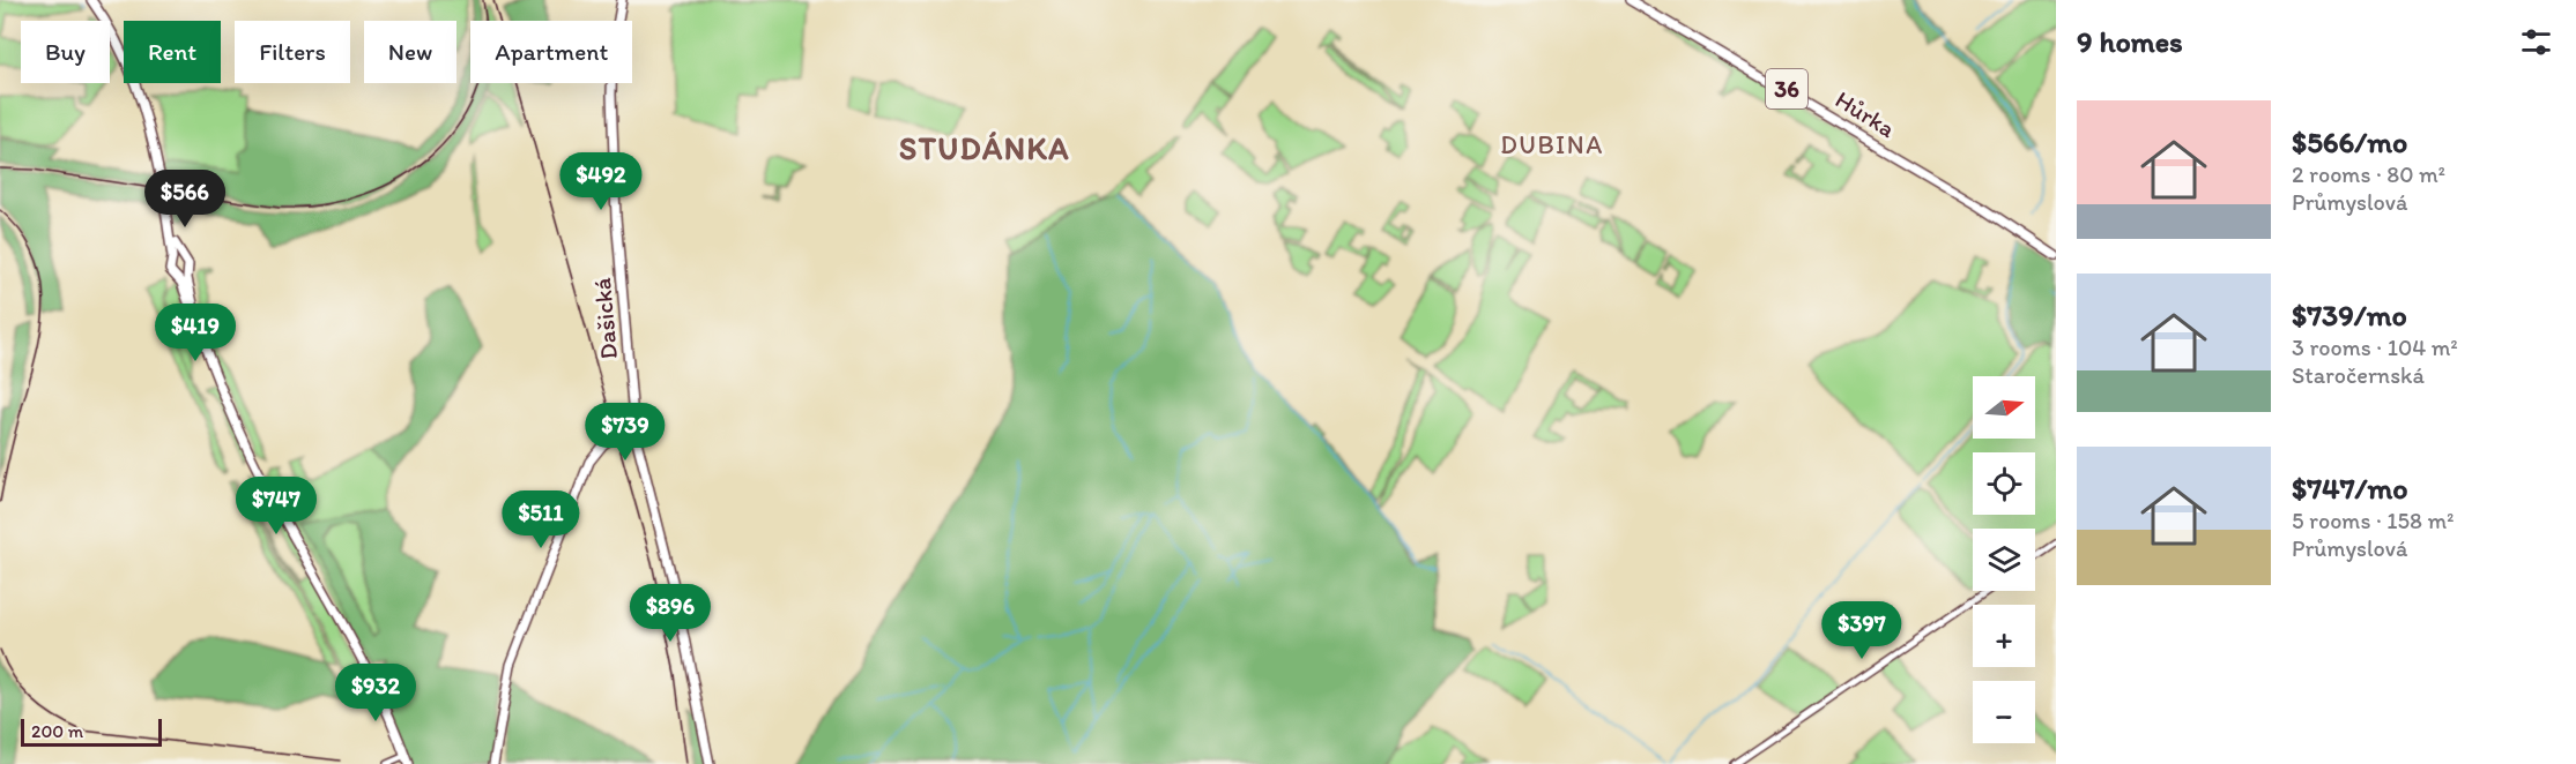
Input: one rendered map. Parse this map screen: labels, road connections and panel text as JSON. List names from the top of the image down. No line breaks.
{"streets":{"main road":["36","Hůrka","Dašická"]},"districts":["DUBINA","STUDÁNKA"],"scale_bar":"200 m","north":"right","page":{"heading":"9 homes","chip":["Buy","Rent","Filters","New","Apartment"],"list":[{"name":"$566/mo","note":"2 rooms · 80 m² · Průmyslová"},{"name":"$739/mo","note":"3 rooms · 104 m² · Staročernská"},{"name":"$747/mo","note":"5 rooms · 158 m² · Průmyslová"}],"price":["$492","$566","$419","$739","$747","$511","$896","$397","$932"],"map_buttons":["+","−"],"scale":"200 m"}}
